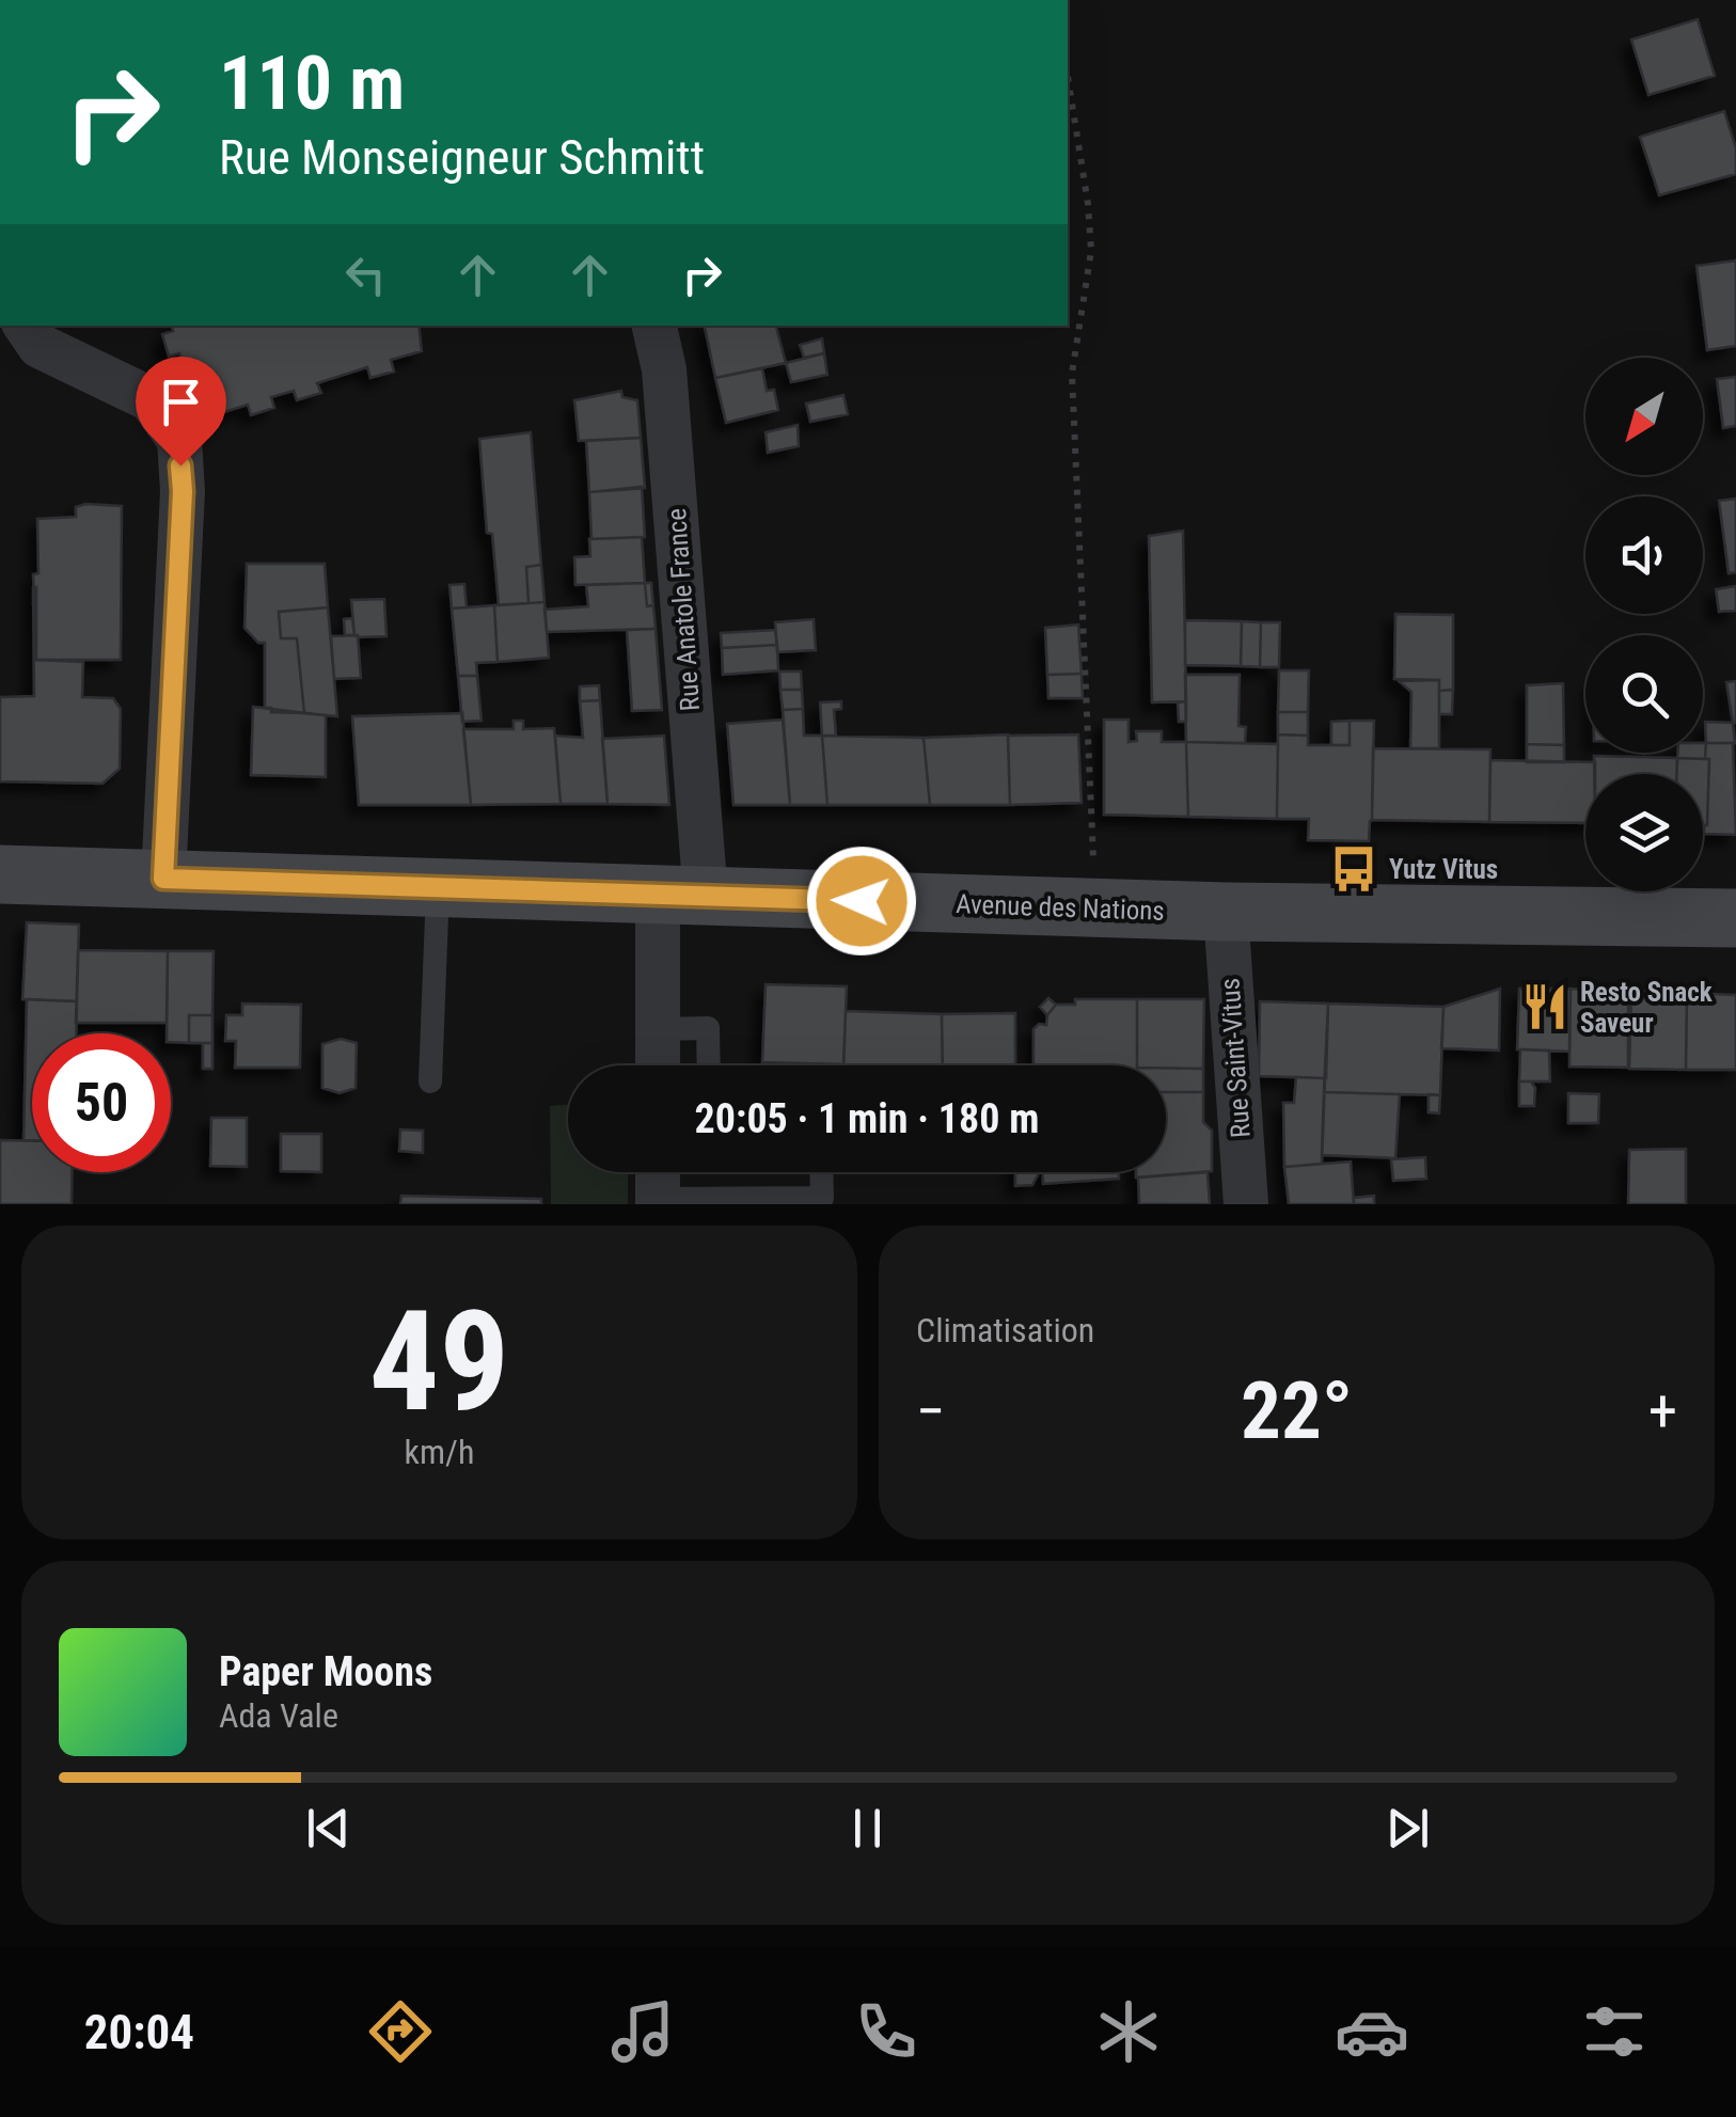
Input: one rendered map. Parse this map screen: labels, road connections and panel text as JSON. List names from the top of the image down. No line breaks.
{"streets":{"main road":["Avenue des Nations"],"street":["Rue Anatole France","Rue Saint-Vitus"]},"crossings":[["Rue Anatole France","Avenue des Nations"],["Avenue des Nations","Rue Saint-Vitus"]],"places":{"bus stop":["Yutz Vitus"],"restaurant":["Resto Snack Saveur"]},"north":"bottom left","page":{"turn":["110 m","Rue Monseigneur Schmitt"],"limit":"50","trip":"20:05 · 1 min · 180 m","tile":[["49","km/h"],"Climatisation"],"heat":["−","22°","+"],"song":["Paper Moons","Ada Vale"],"tabs":"20:04"}}
